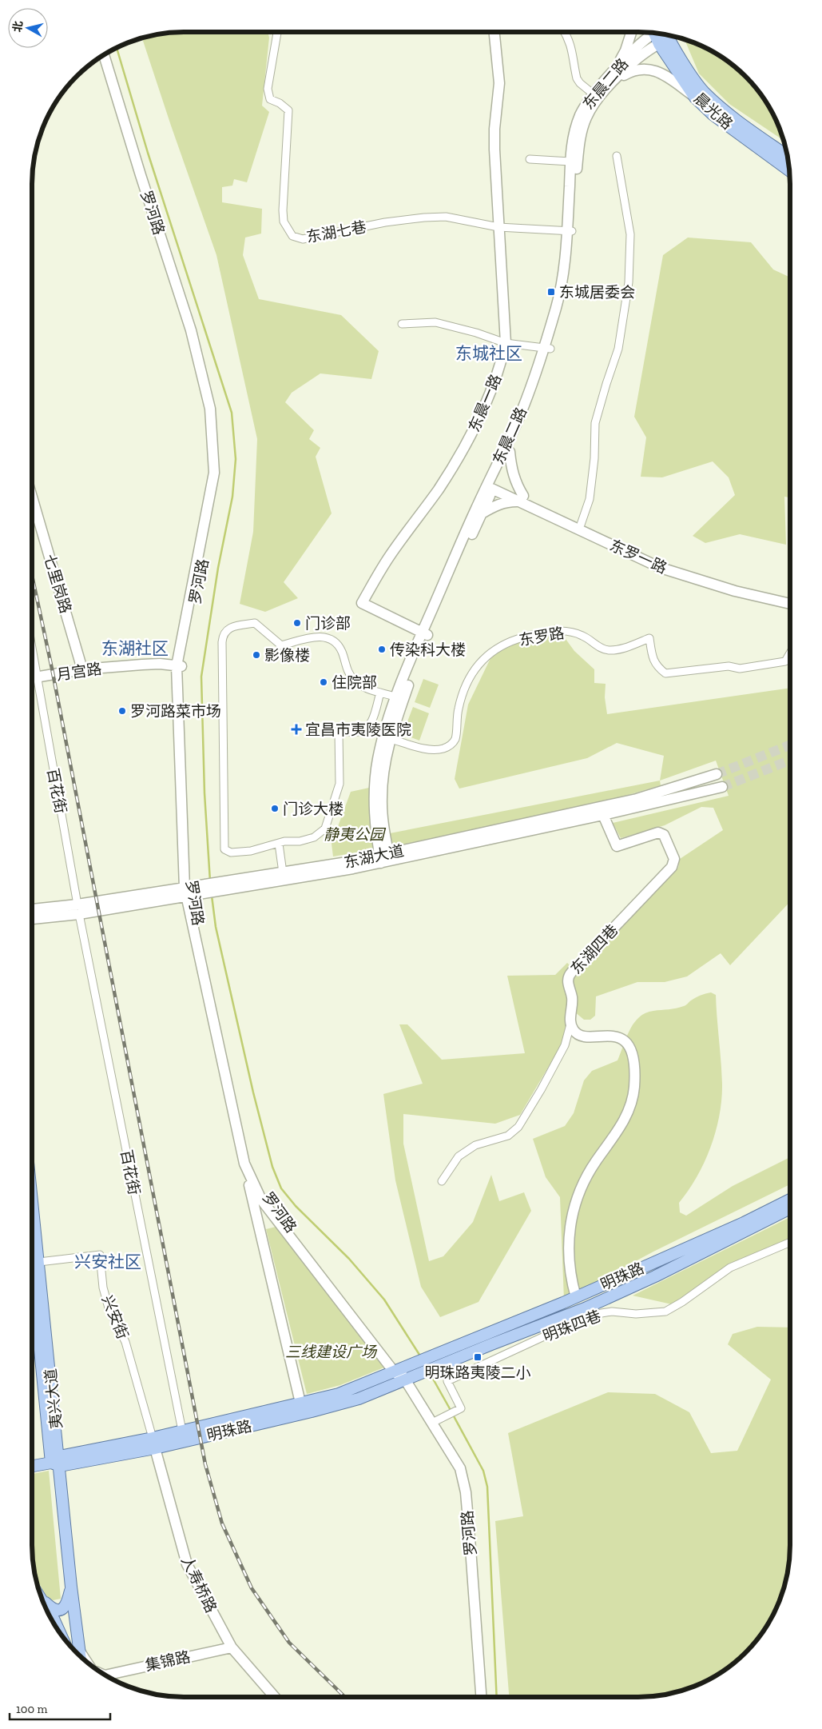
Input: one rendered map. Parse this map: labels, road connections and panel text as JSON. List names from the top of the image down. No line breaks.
{"streets":{"main road":["东晨二路","晨光路","罗河路","东晨一路","东罗一路","七里岗路","月宫路","东湖大道","东湖四巷","明珠路","夷兴大道","人寿桥路","集锦路"],"street":["东湖七巷","东罗路","百花街","兴安街","明珠四巷"]},"crossings":[["东晨二路","晨光路"],["东晨二路","东湖七巷"],["东晨二路","东晨一路"],["东晨二路","东罗一路"],["东晨二路","东罗路"],["东晨二路","东湖大道"],["罗河路","月宫路"],["罗河路","东湖大道"],["罗河路","明珠路"],["罗河路","明珠四巷"],["东湖七巷","东晨一路"],["七里岗路","月宫路"],["月宫路","百花街"],["百花街","东湖大道"],["百花街","明珠路"],["东湖大道","东湖四巷"],["明珠路","兴安街"],["明珠路","夷兴大道"],["明珠路","人寿桥路"],["兴安街","夷兴大道"],["兴安街","人寿桥路"],["人寿桥路","集锦路"]],"districts":["东城社区","东湖社区","兴安社区"],"parks":["静夷公园","三线建设广场"],"places":{"transit":["东城居委会","明珠路夷陵二小"],"other":["门诊部","传染科大楼","影像楼","住院部","罗河路菜市场","门诊大楼"],"health":["宜昌市夷陵医院"]},"scale_bar":"100 m","north":"left"}
